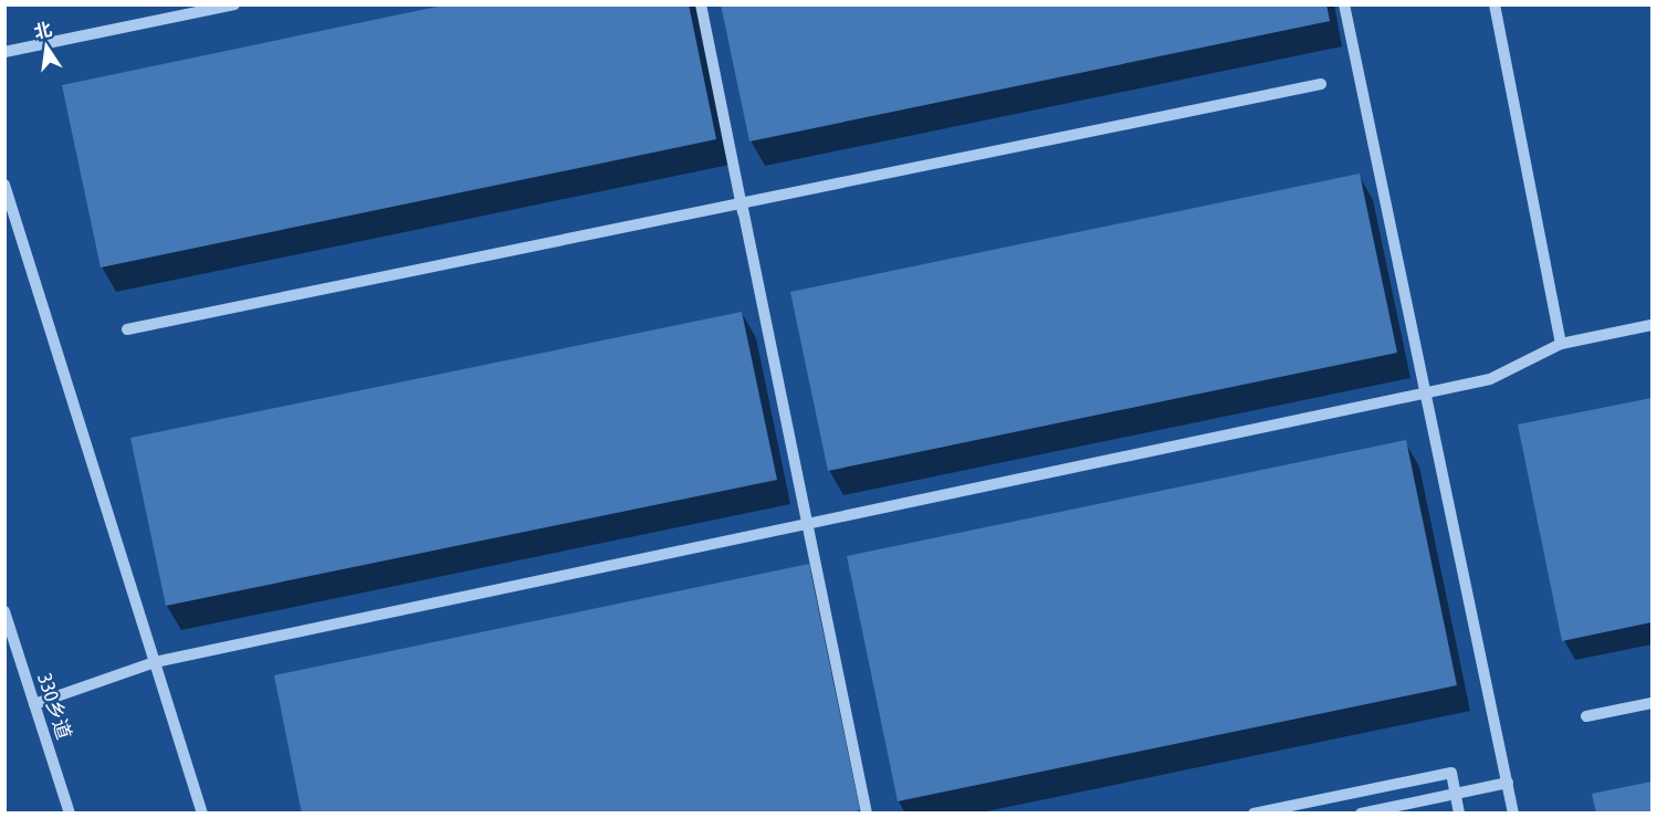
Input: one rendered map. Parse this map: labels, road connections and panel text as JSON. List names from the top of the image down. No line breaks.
{"streets":{"street":["330乡道"]},"north":"top"}
